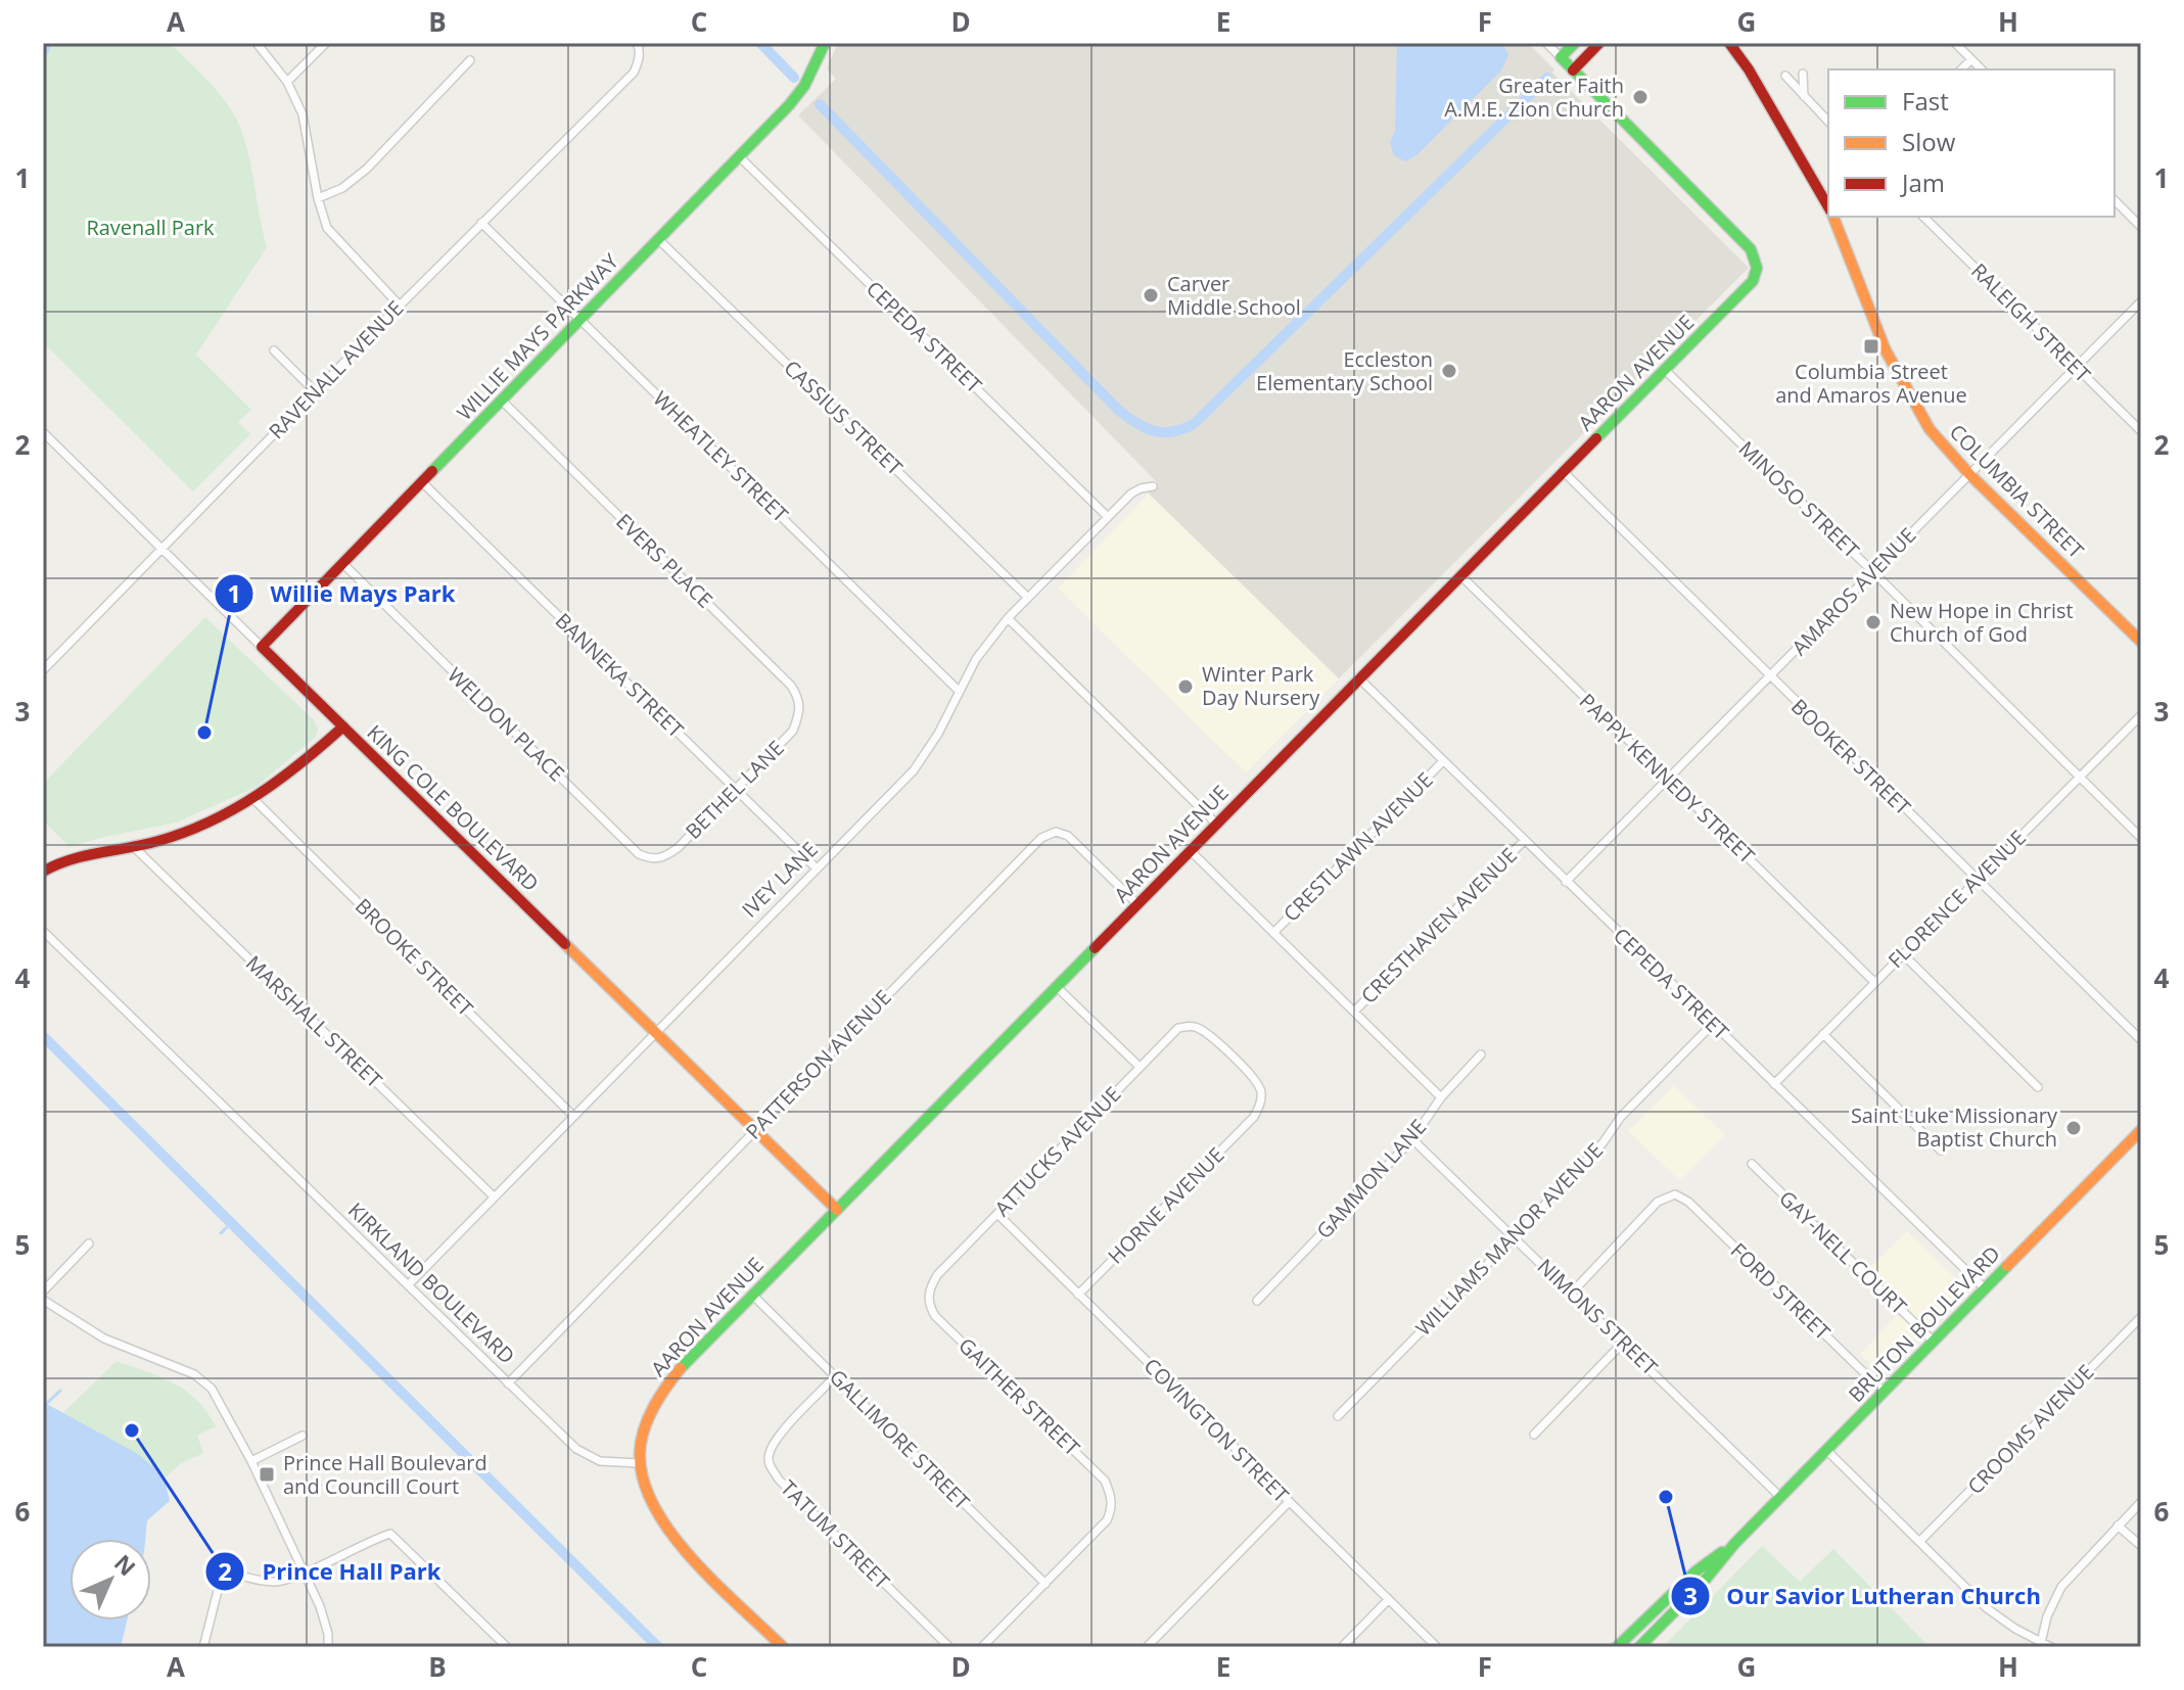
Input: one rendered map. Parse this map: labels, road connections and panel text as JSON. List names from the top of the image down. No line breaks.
{"streets":{"street":["RALEIGH STREET","WILLIE MAYS PARKWAY","CEPEDA STREET","RAVENALL AVENUE","AARON AVENUE","CASSIUS STREET","WHEATLEY STREET","COLUMBIA STREET","MINOSO STREET","EVERS PLACE","AMAROS AVENUE","BANNEKA STREET","WELDON PLACE","BOOKER STREET","PAPPY KENNEDY STREET","BETHEL LANE","KING COLE BOULEVARD","CRESTLAWN AVENUE","IVEY LANE","FLORENCE AVENUE","CRESTHAVEN AVENUE","BROOKE STREET","MARSHALL STREET","PATTERSON AVENUE","ATTUCKS AVENUE","GAMMON LANE","HORNE AVENUE","WILLIAMS MANOR AVENUE","GAY-NELL COURT","KIRKLAND BOULEVARD","FORD STREET","NIMONS STREET","BRUTON BOULEVARD","GAITHER STREET","CROOMS AVENUE","COVINGTON STREET","GALLIMORE STREET","TATUM STREET"]},"crossings":[["RALEIGH STREET","AMAROS AVENUE"],["WILLIE MAYS PARKWAY","CEPEDA STREET"],["WILLIE MAYS PARKWAY","CASSIUS STREET"],["WILLIE MAYS PARKWAY","WHEATLEY STREET"],["WILLIE MAYS PARKWAY","EVERS PLACE"],["WILLIE MAYS PARKWAY","BANNEKA STREET"],["WILLIE MAYS PARKWAY","WELDON PLACE"],["WILLIE MAYS PARKWAY","KING COLE BOULEVARD"],["CEPEDA STREET","AARON AVENUE"],["CEPEDA STREET","AMAROS AVENUE"],["CEPEDA STREET","CRESTLAWN AVENUE"],["CEPEDA STREET","IVEY LANE"],["CEPEDA STREET","FLORENCE AVENUE"],["CEPEDA STREET","CRESTHAVEN AVENUE"],["CEPEDA STREET","WILLIAMS MANOR AVENUE"],["CEPEDA STREET","BRUTON BOULEVARD"],["RAVENALL AVENUE","WHEATLEY STREET"],["RAVENALL AVENUE","KING COLE BOULEVARD"],["AARON AVENUE","MINOSO STREET"],["AARON AVENUE","BOOKER STREET"],["AARON AVENUE","PAPPY KENNEDY STREET"],["AARON AVENUE","KING COLE BOULEVARD"],["AARON AVENUE","PATTERSON AVENUE"],["AARON AVENUE","KIRKLAND BOULEVARD"],["AARON AVENUE","GALLIMORE STREET"],["CASSIUS STREET","IVEY LANE"],["WHEATLEY STREET","IVEY LANE"],["COLUMBIA STREET","AMAROS AVENUE"],["MINOSO STREET","AMAROS AVENUE"],["MINOSO STREET","FLORENCE AVENUE"],["EVERS PLACE","BETHEL LANE"],["AMAROS AVENUE","BOOKER STREET"],["AMAROS AVENUE","PAPPY KENNEDY STREET"],["BANNEKA STREET","BETHEL LANE"],["BANNEKA STREET","IVEY LANE"],["WELDON PLACE","BETHEL LANE"],["BOOKER STREET","FLORENCE AVENUE"],["PAPPY KENNEDY STREET","FLORENCE AVENUE"],["KING COLE BOULEVARD","IVEY LANE"],["KING COLE BOULEVARD","PATTERSON AVENUE"],["IVEY LANE","BROOKE STREET"],["IVEY LANE","MARSHALL STREET"],["IVEY LANE","KIRKLAND BOULEVARD"],["PATTERSON AVENUE","KIRKLAND BOULEVARD"],["ATTUCKS AVENUE","HORNE AVENUE"],["ATTUCKS AVENUE","GAITHER STREET"],["ATTUCKS AVENUE","COVINGTON STREET"],["GAMMON LANE","NIMONS STREET"],["HORNE AVENUE","COVINGTON STREET"],["WILLIAMS MANOR AVENUE","NIMONS STREET"],["GAY-NELL COURT","BRUTON BOULEVARD"],["FORD STREET","NIMONS STREET"],["FORD STREET","BRUTON BOULEVARD"],["NIMONS STREET","BRUTON BOULEVARD"],["GAITHER STREET","GALLIMORE STREET"],["GALLIMORE STREET","TATUM STREET"]],"parks":["Ravenall Park"],"places":{"other":["Greater Faith A.M.E. Zion Church","Carver Middle School","Eccleston Elementary School","New Hope in Christ Church of God","Winter Park Day Nursery","Willie Mays Park","Saint Luke Missionary Baptist Church","Prince Hall Park","Our Savior Lutheran Church"],"transit":["Columbia Street and Amaros Avenue","Prince Hall Boulevard and Councill Court"]},"legend":["Fast","Slow","Jam"],"north":"top right","grid":{"columns":["A","B","C","D","E","F","G","H"],"rows":["1","2","3","4","5","6"]}}
